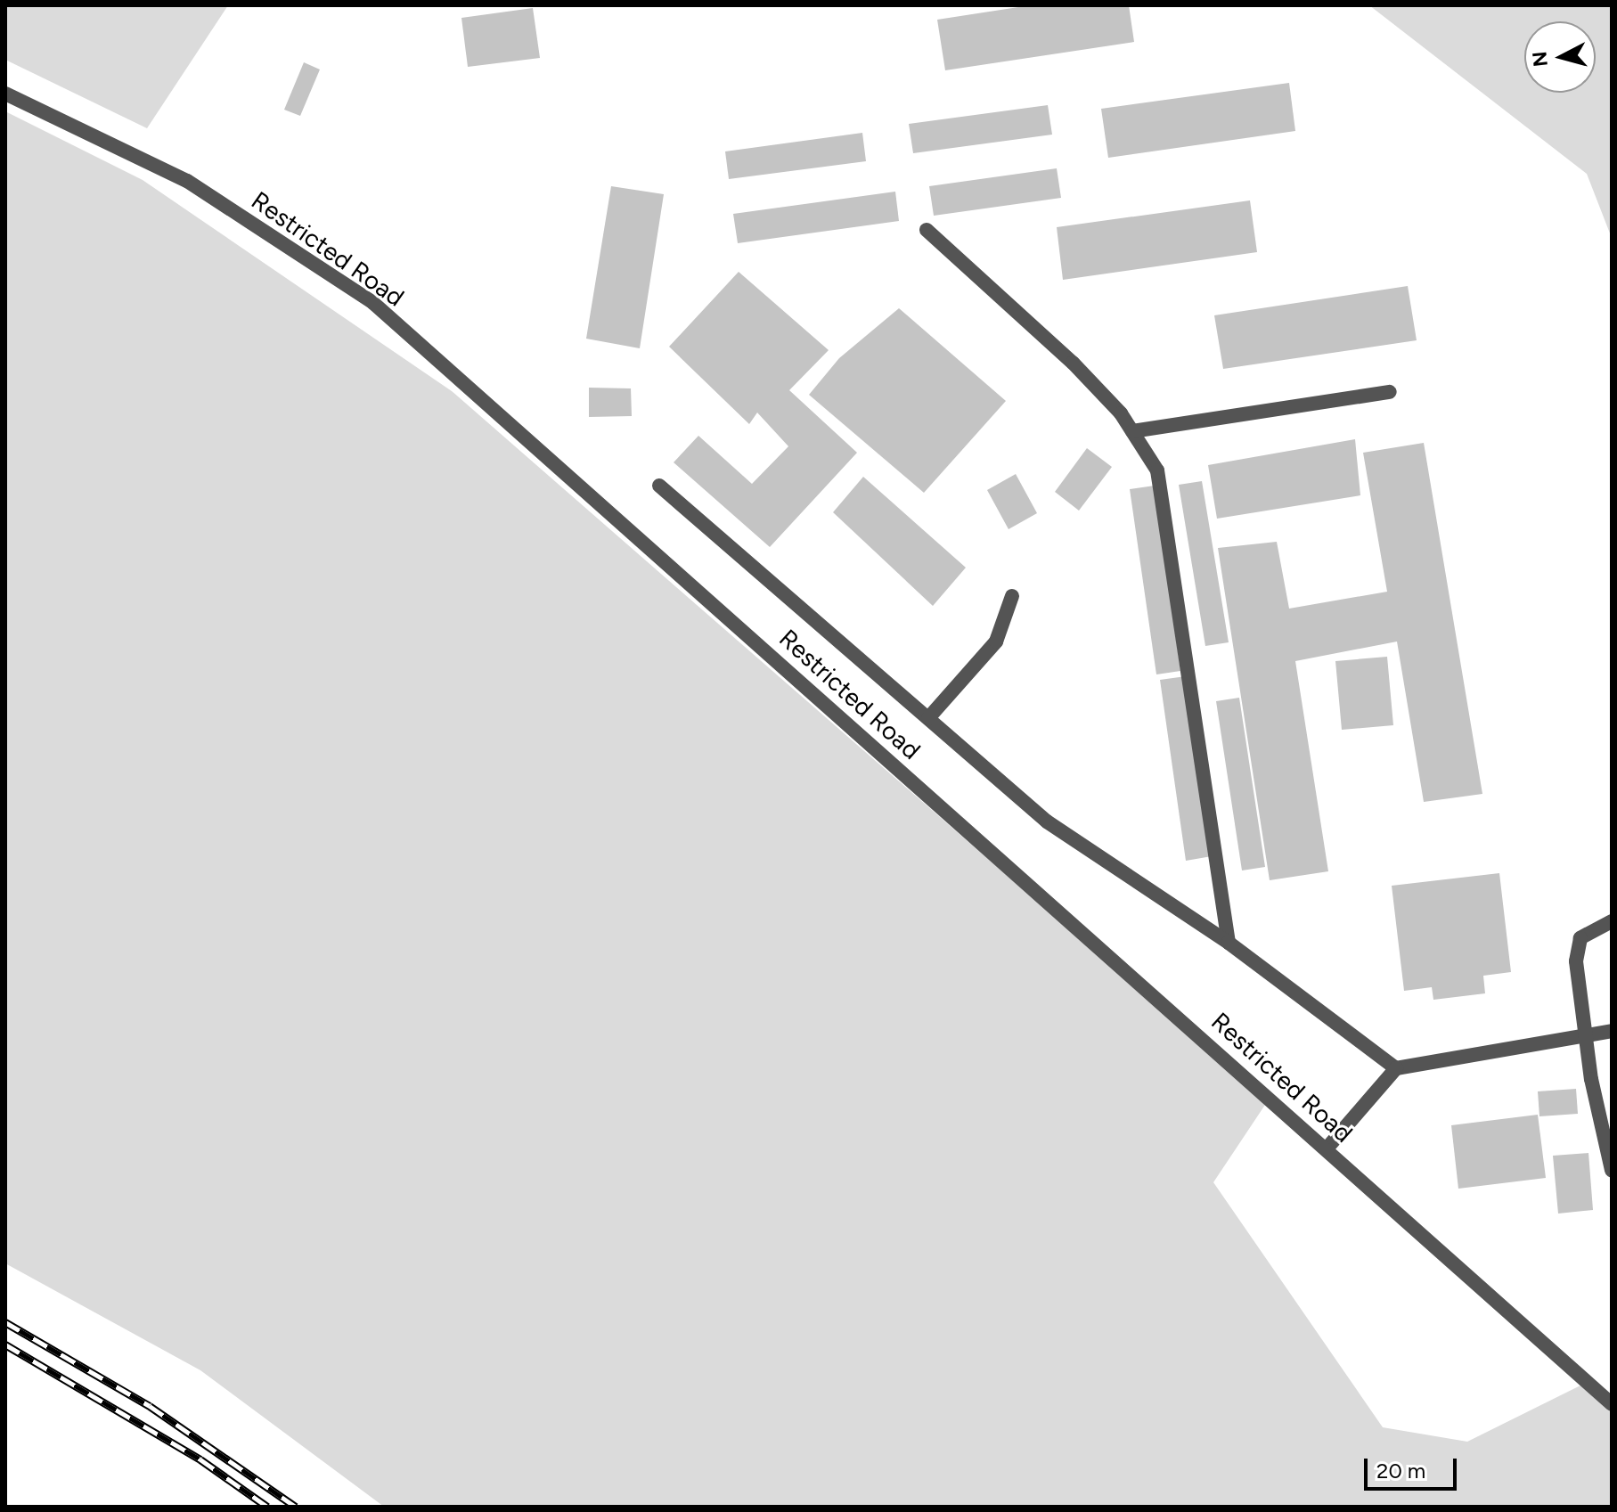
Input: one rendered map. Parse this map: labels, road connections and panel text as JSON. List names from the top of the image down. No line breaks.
{"streets":{"street":["Restricted Road"]},"scale_bar":"20 m","north":"left"}
